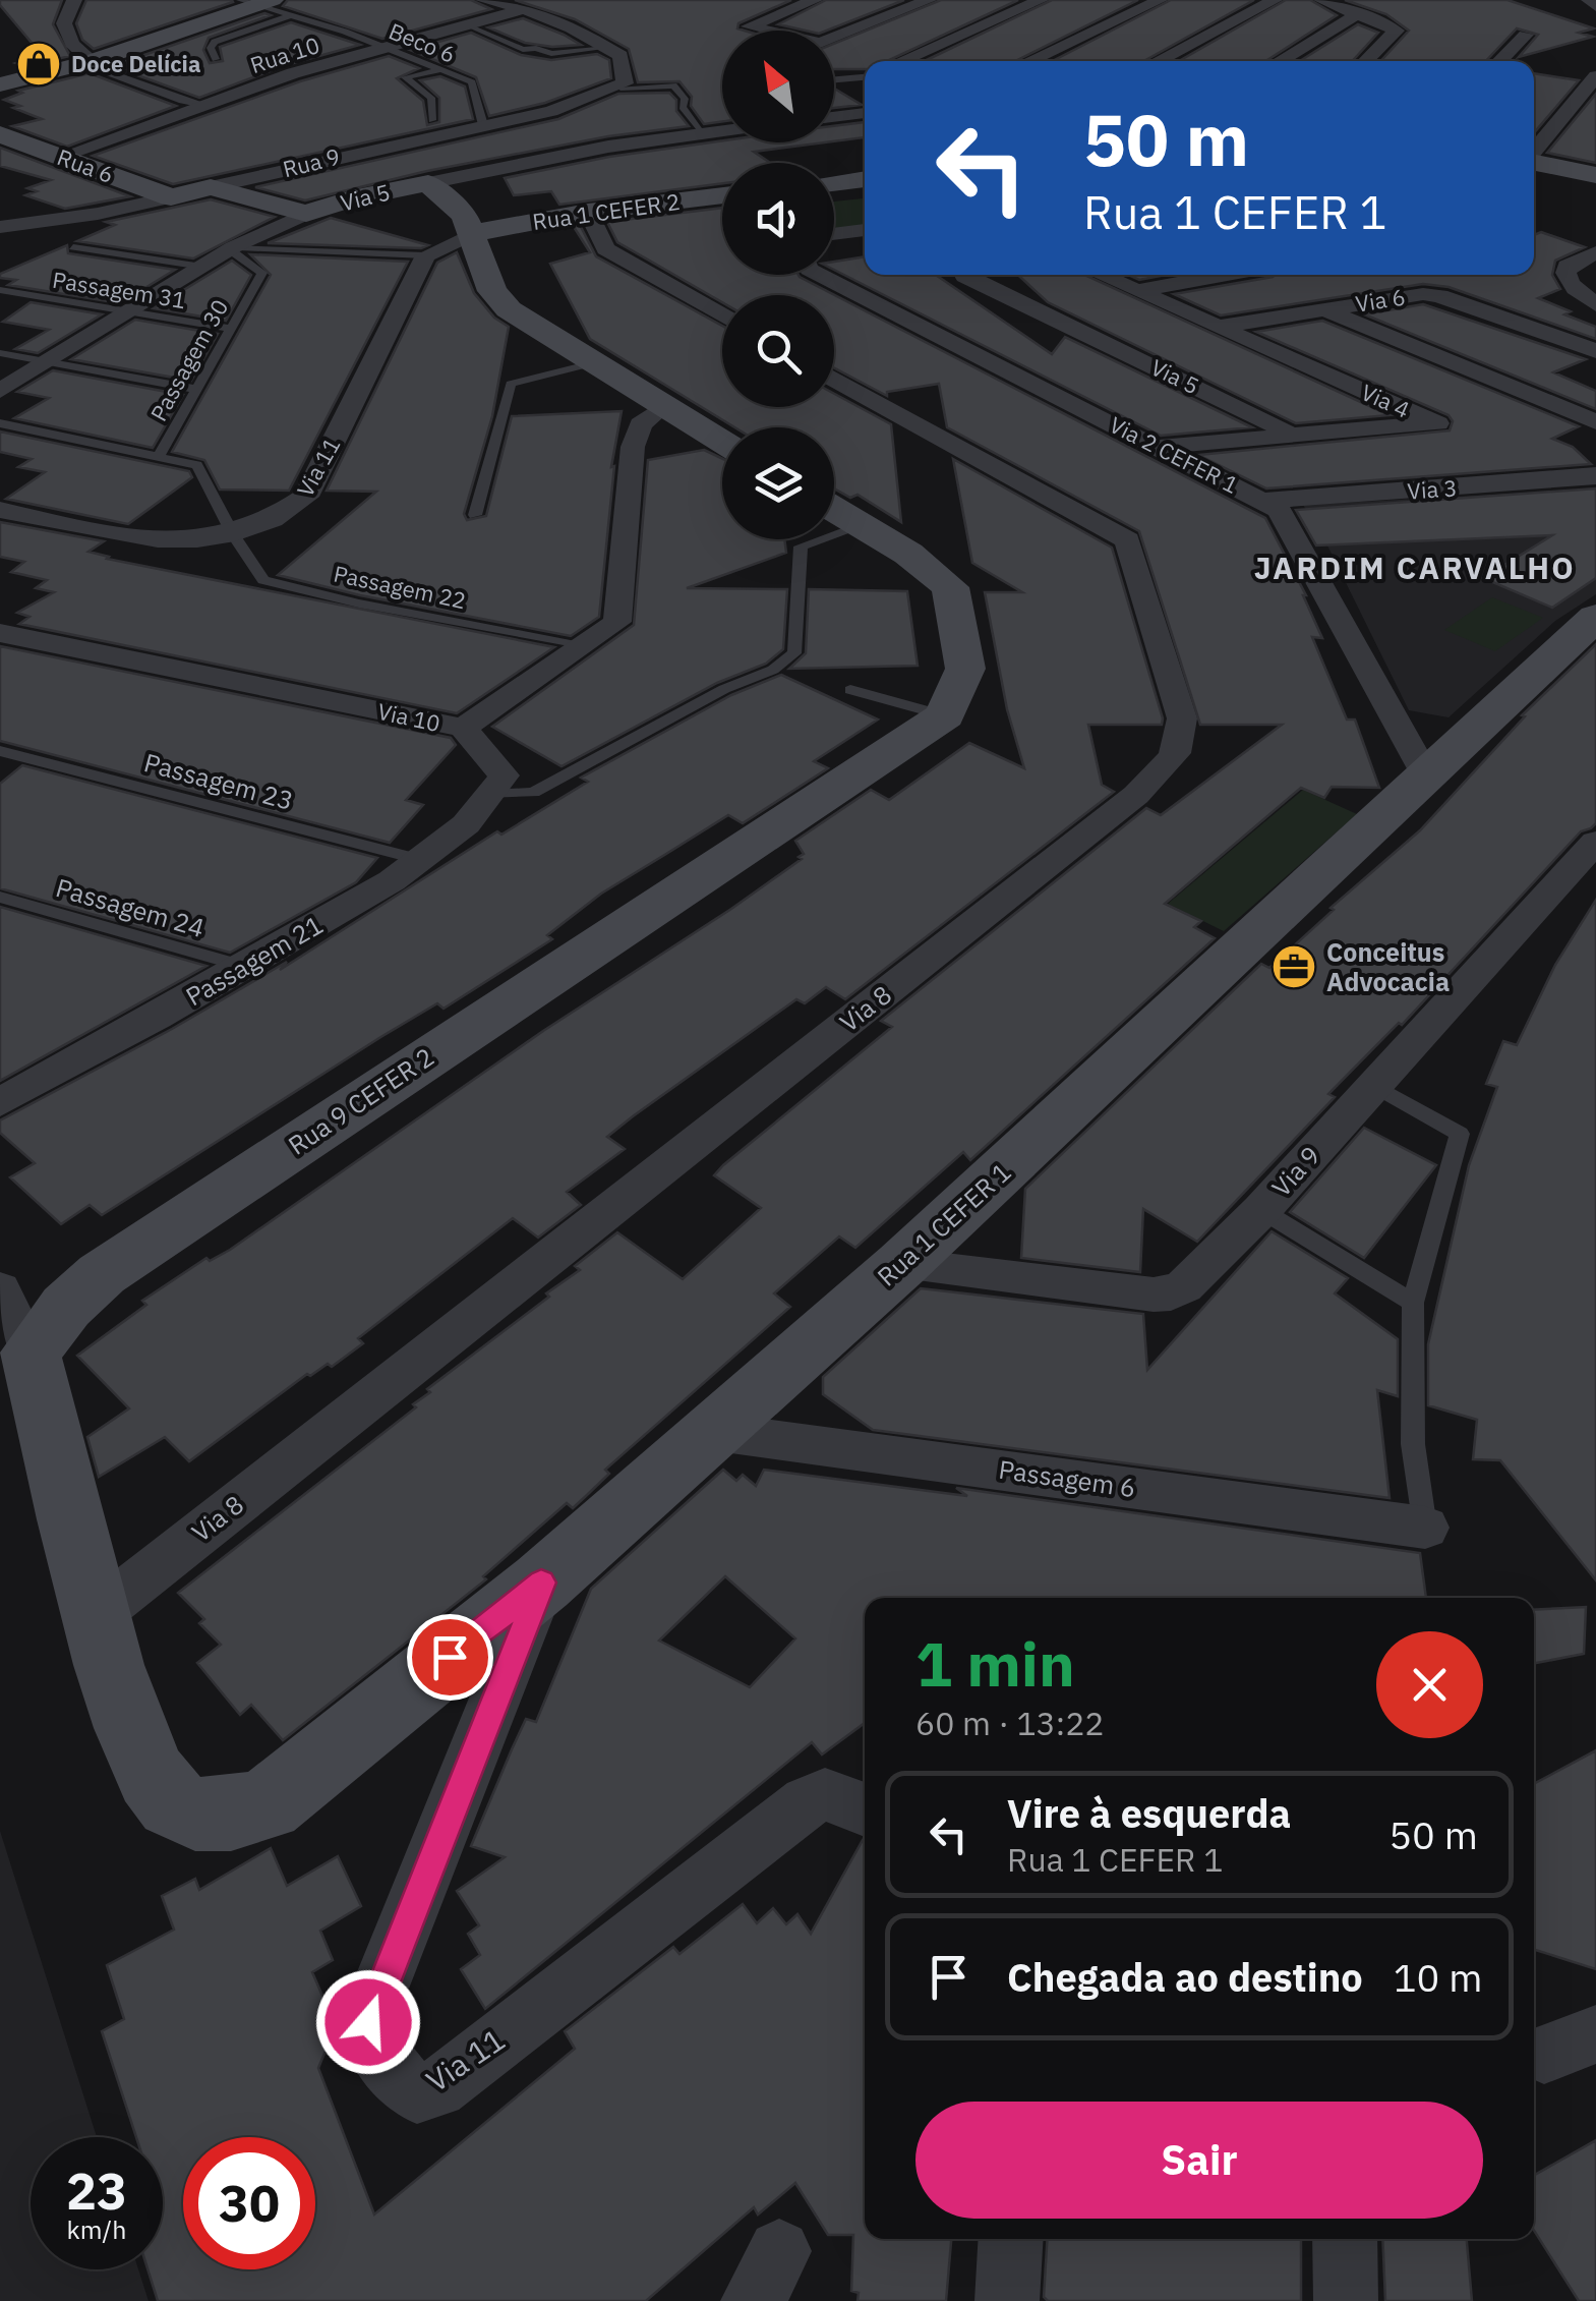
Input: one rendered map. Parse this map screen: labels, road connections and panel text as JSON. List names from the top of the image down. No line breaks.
{"streets":{"street":["Rua 10","Rua 9","Rua 6","Via 5","Rua 1 CEFER 2","Via 6","Via 4","Via 2 CEFER 1","Via 11","Via 3","Via 10","Passagem 21","Via 8","Rua 9 CEFER 2","Via 9","Rua 1 CEFER 1","Passagem 6"],"lane":["Beco 6","Passagem 31","Passagem 30","Passagem 22","Passagem 23","Passagem 24"]},"crossings":[["Beco 6","Rua 10"],["Beco 6","Rua 9"],["Rua 10","Rua 6"],["Rua 9","Rua 6"],["Via 5","Passagem 31"],["Via 5","Passagem 30"],["Passagem 31","Passagem 30"],["Via 6","Via 4"],["Passagem 30","Via 11"],["Passagem 30","Passagem 22"],["Via 4","Via 2 CEFER 1"],["Via 2 CEFER 1","Via 3"],["Via 2 CEFER 1","Rua 1 CEFER 1"],["Via 11","Passagem 22"],["Via 11","Rua 1 CEFER 1"],["Passagem 22","Via 10"],["Passagem 23","Passagem 21"],["Passagem 24","Passagem 21"],["Via 8","Rua 1 CEFER 1"],["Via 9","Rua 1 CEFER 1"],["Rua 1 CEFER 1","Passagem 6"]],"districts":["JARDIM CARVALHO"],"places":{"shop":["Doce Delícia"],"office":["Conceitus Advocacia"]},"north":"top left","page":{"turn":["50 m","Rua 1 CEFER 1"],"heading":["1 min","60 m · 13:22"],"list":[{"name":"Vire à esquerda","note":"Rua 1 CEFER 1","value":"50 m"},{"name":"Chegada ao destino","value":"10 m"}],"buttons":"Sair","speed":"23 km/h","limit":"30"}}
